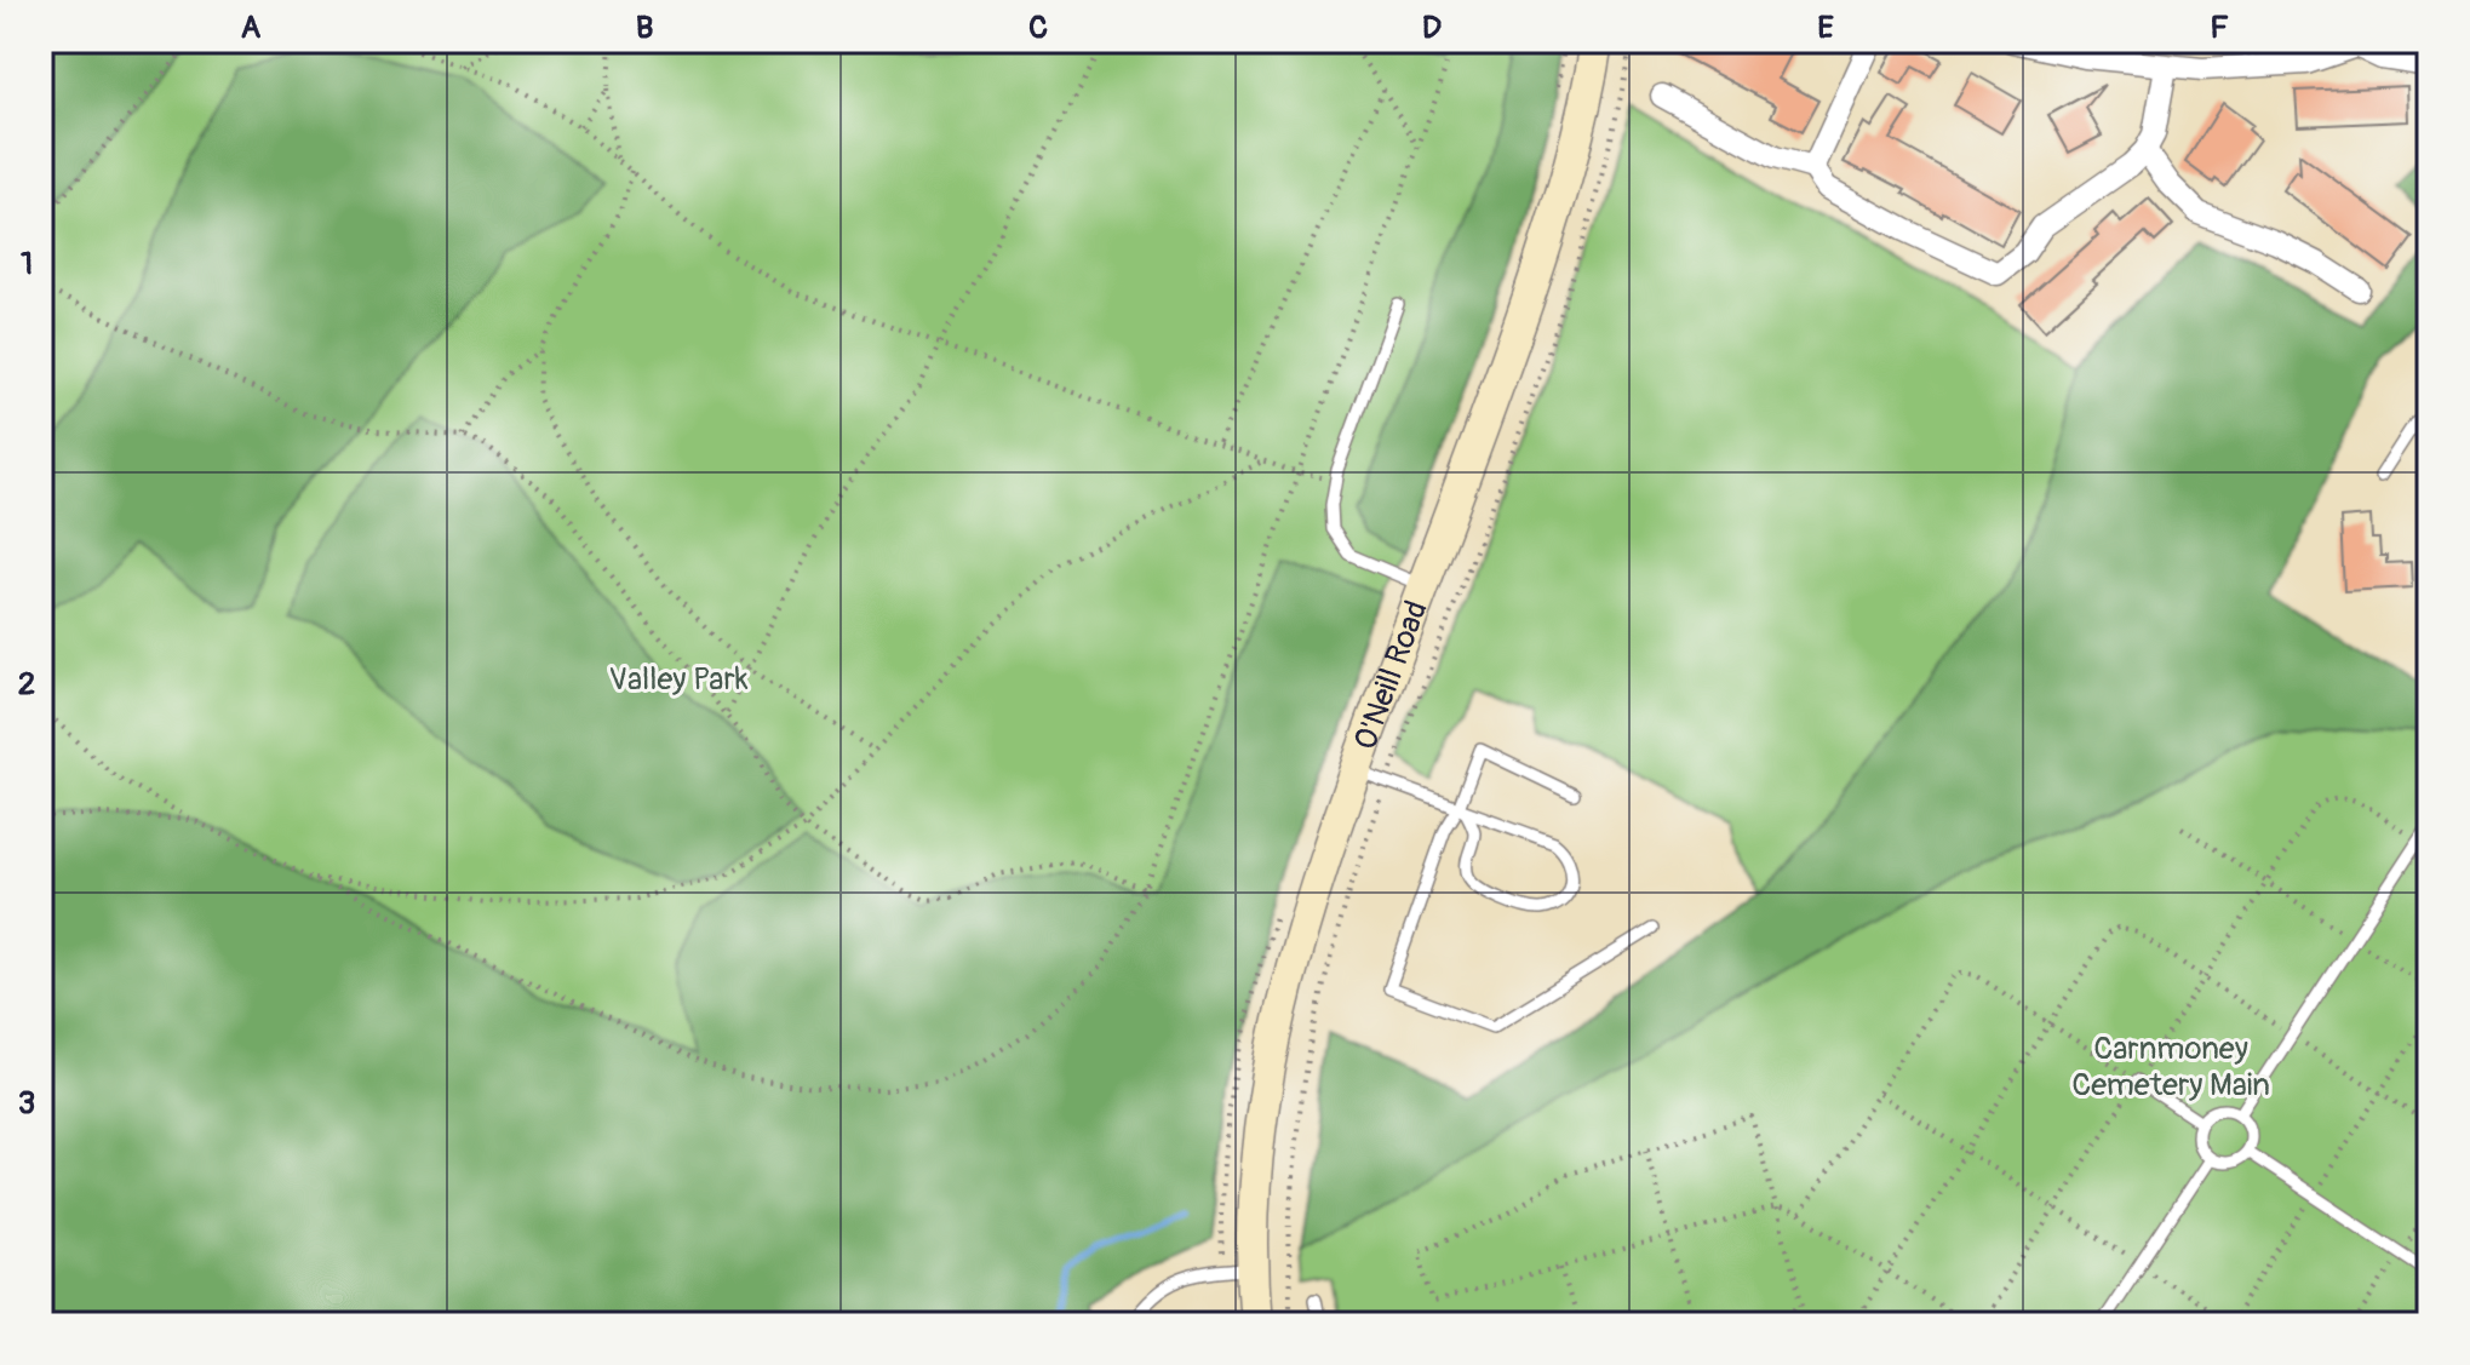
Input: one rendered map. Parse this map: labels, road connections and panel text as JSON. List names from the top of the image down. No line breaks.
{"streets":{"main road":["O'Neill Road"]},"parks":["Valley Park","Carnmoney Cemetery Main"],"grid":{"columns":["A","B","C","D","E","F"],"rows":["1","2","3"]}}
